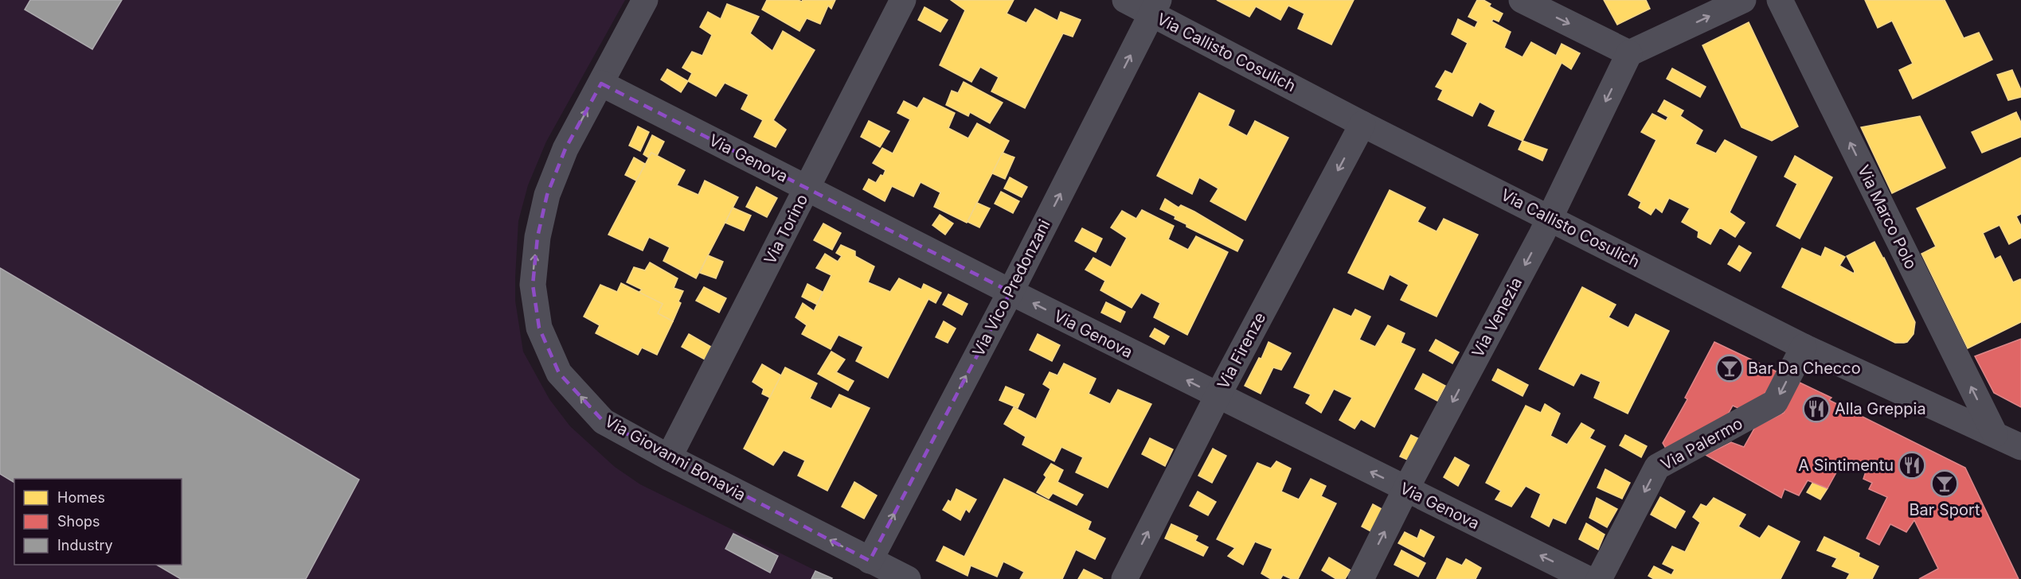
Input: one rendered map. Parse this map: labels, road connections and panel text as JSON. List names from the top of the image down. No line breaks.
{"streets":{"street":["Via Callisto Cosulich","Via Genova","Via Marco Polo","Via Torino","Via Vico Predonzani","Via Venezia","Via Firenze","Via Palermo","Via Giovanni Bonavia"]},"crossings":[["Via Callisto Cosulich","Via Marco Polo"],["Via Callisto Cosulich","Via Vico Predonzani"],["Via Callisto Cosulich","Via Venezia"],["Via Callisto Cosulich","Via Firenze"],["Via Callisto Cosulich","Via Palermo"],["Via Genova","Via Torino"],["Via Genova","Via Vico Predonzani"],["Via Genova","Via Venezia"],["Via Genova","Via Firenze"],["Via Genova","Via Giovanni Bonavia"],["Via Torino","Via Giovanni Bonavia"],["Via Vico Predonzani","Via Giovanni Bonavia"]],"one_way":["Via Genova","Via Marco Polo","Via Vico Predonzani","Via Palermo","Via Giovanni Bonavia"],"places":{"bar":["Bar Da Checco","Bar Sport"],"restaurant":["Alla Greppia","A Sintimentu"]},"legend":["Homes","Shops","Industry"]}
